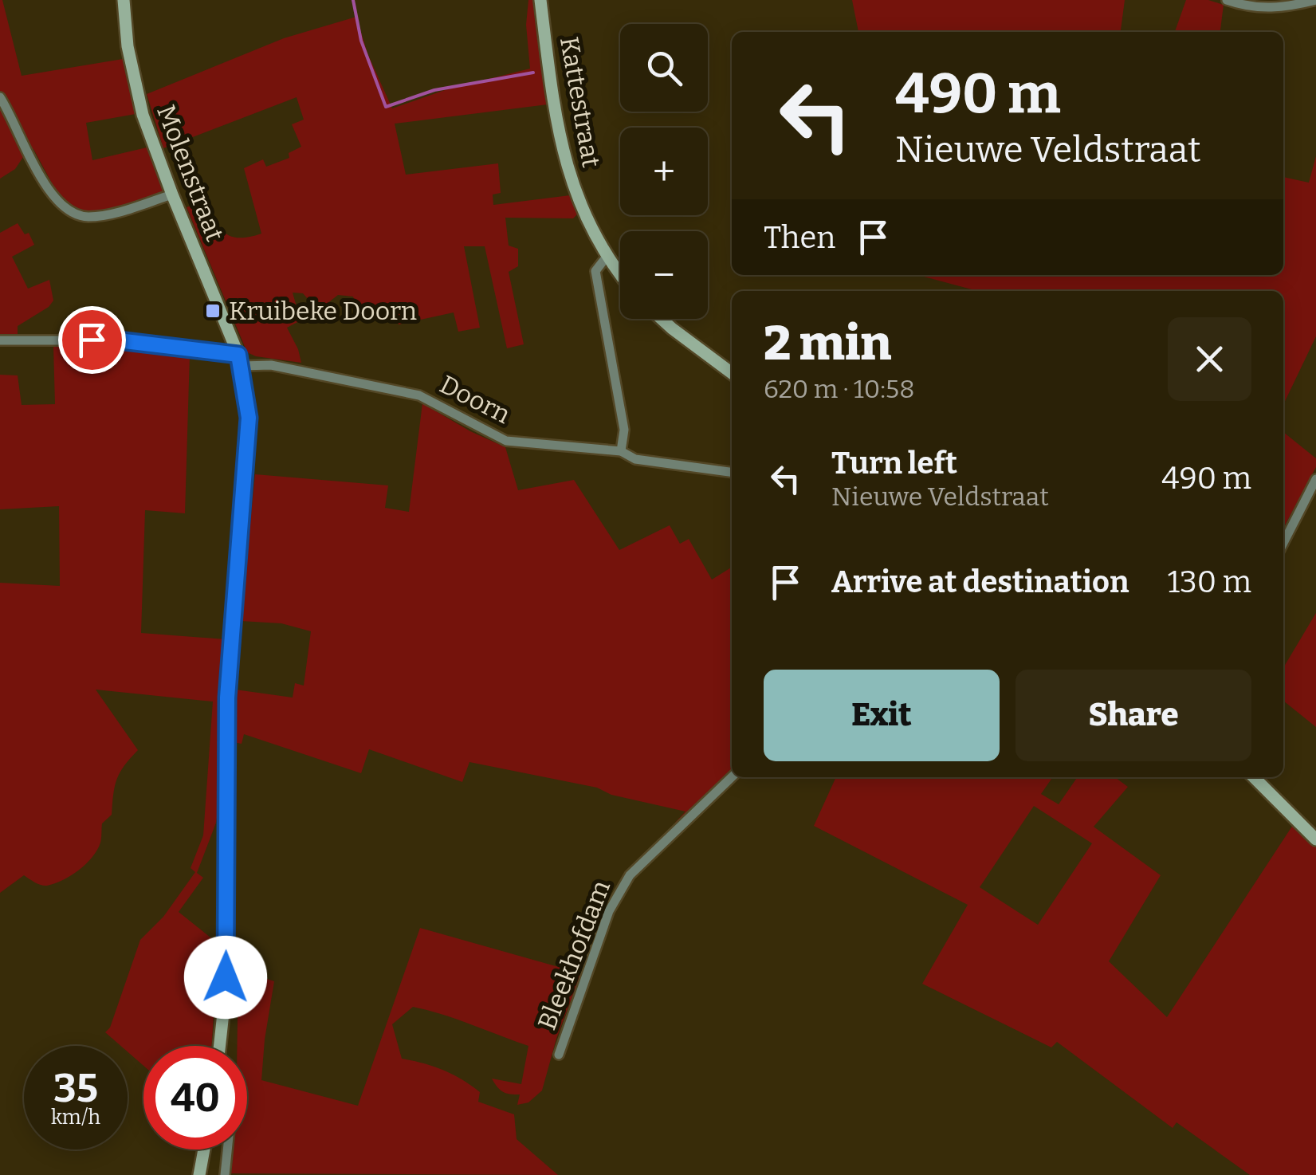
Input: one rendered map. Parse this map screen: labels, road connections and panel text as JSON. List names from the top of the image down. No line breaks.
{"streets":{"street":["Kattestraat","Molenstraat","Doorn","Bleekhofdam"]},"crossings":[["Molenstraat","Doorn"]],"places":{"transit":["Kruibeke Doorn"]},"page":{"map_buttons":["+","−"],"turn":["490 m","Nieuwe Veldstraat"],"then":"Then","heading":["2 min","620 m · 10:58"],"list":[{"name":"Turn left","note":"Nieuwe Veldstraat","value":"490 m"},{"name":"Arrive at destination","value":"130 m"}],"buttons":["Exit","Share"],"speed":"35 km/h","limit":"40"}}
